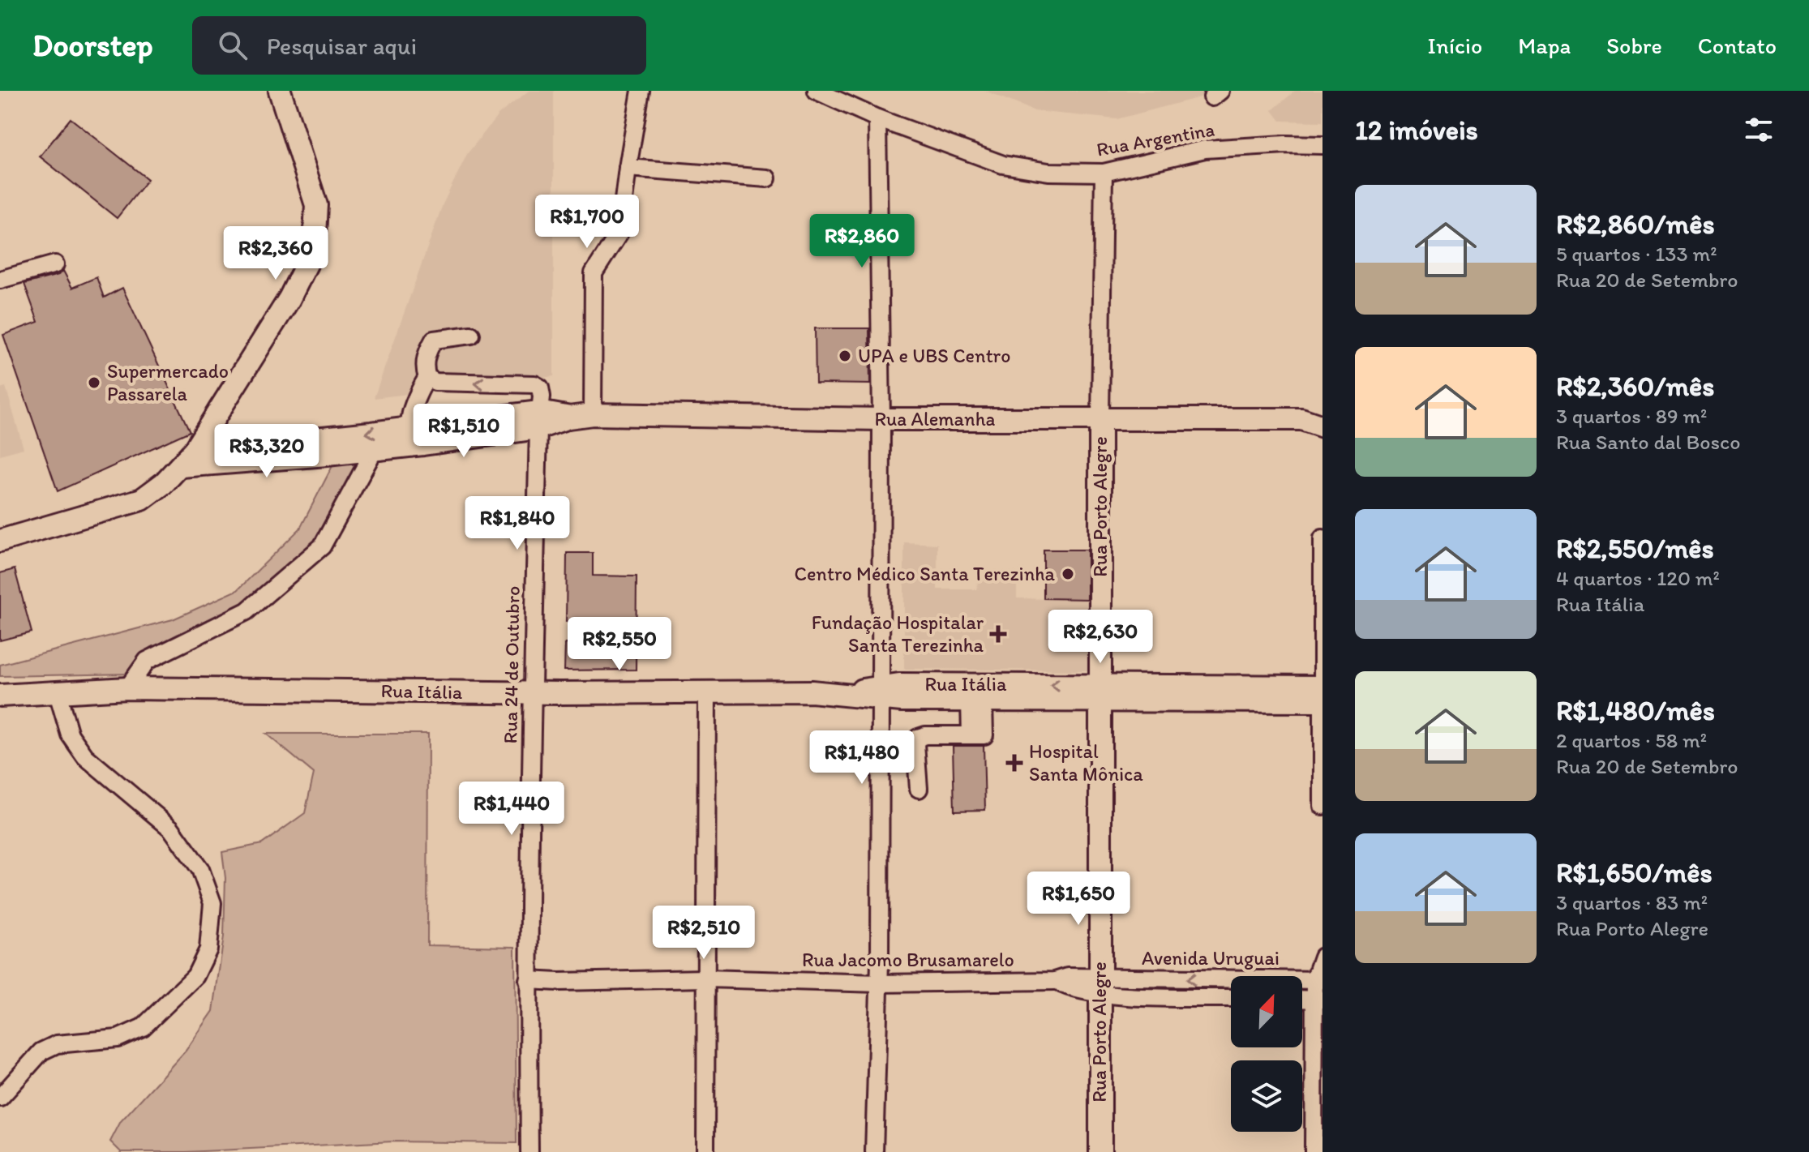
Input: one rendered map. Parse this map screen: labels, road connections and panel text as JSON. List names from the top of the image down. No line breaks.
{"streets":{"main road":["Rua Alemanha","Rua Porto Alegre","Rua Itália"],"street":["Rua Argentina","Rua 24 de Outubro","Avenida Uruguai","Rua Jacomo Brusamarelo"]},"crossings":[["Rua Argentina","Rua Porto Alegre"],["Rua Alemanha","Rua Porto Alegre"],["Rua Alemanha","Rua 24 de Outubro"],["Rua Porto Alegre","Rua Itália"],["Rua Porto Alegre","Avenida Uruguai"],["Rua Porto Alegre","Rua Jacomo Brusamarelo"],["Rua 24 de Outubro","Rua Itália"],["Rua 24 de Outubro","Rua Jacomo Brusamarelo"],["Avenida Uruguai","Rua Jacomo Brusamarelo"]],"places":{"other":["UPA e UBS Centro","Supermercado Passarela","Centro Médico Santa Terezinha"],"health":["Fundação Hospitalar Santa Terezinha","Hospital Santa Mônica"]},"north":"top right","page":{"header":"Doorstep","search":"Pesquisar aqui","nav":["Início","Mapa","Sobre","Contato"],"heading":"12 imóveis","list":[{"name":"R$2,860/mês","note":"5 quartos · 133 m² · Rua 20 de Setembro"},{"name":"R$2,360/mês","note":"3 quartos · 89 m² · Rua Santo dal Bosco"},{"name":"R$2,550/mês","note":"4 quartos · 120 m² · Rua Itália"},{"name":"R$1,480/mês","note":"2 quartos · 58 m² · Rua 20 de Setembro"},{"name":"R$1,650/mês","note":"3 quartos · 83 m² · Rua Porto Alegre"}],"price":["R$1,700","R$2,860","R$2,360","R$1,510","R$3,320","R$1,840","R$2,630","R$2,550","R$1,480","R$1,440","R$1,650","R$2,510"]}}
